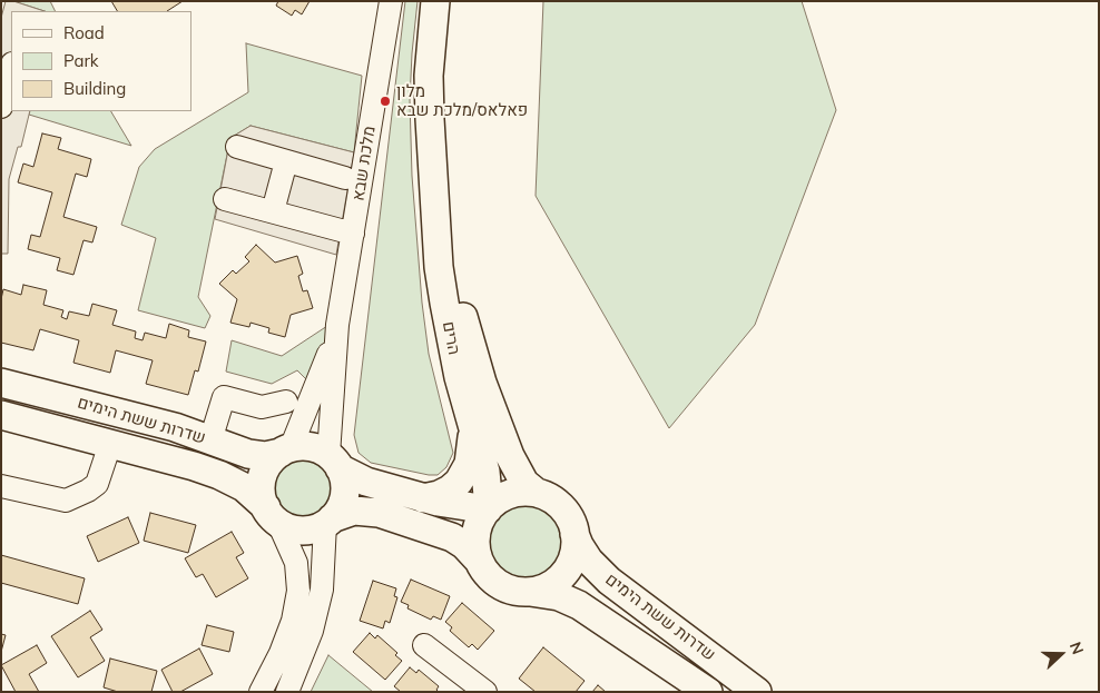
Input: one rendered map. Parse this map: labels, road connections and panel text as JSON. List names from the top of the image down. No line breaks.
{"streets":{"main road":["הרים","שדרות ששת הימים"],"street":["מלכת שבא"]},"crossings":[["מלכת שבא","שדרות ששת הימים"],["הרים","שדרות ששת הימים"]],"places":["מלון פאלאס/מלכת שבא"],"legend":["Road","Park","Building"],"north":"right"}
